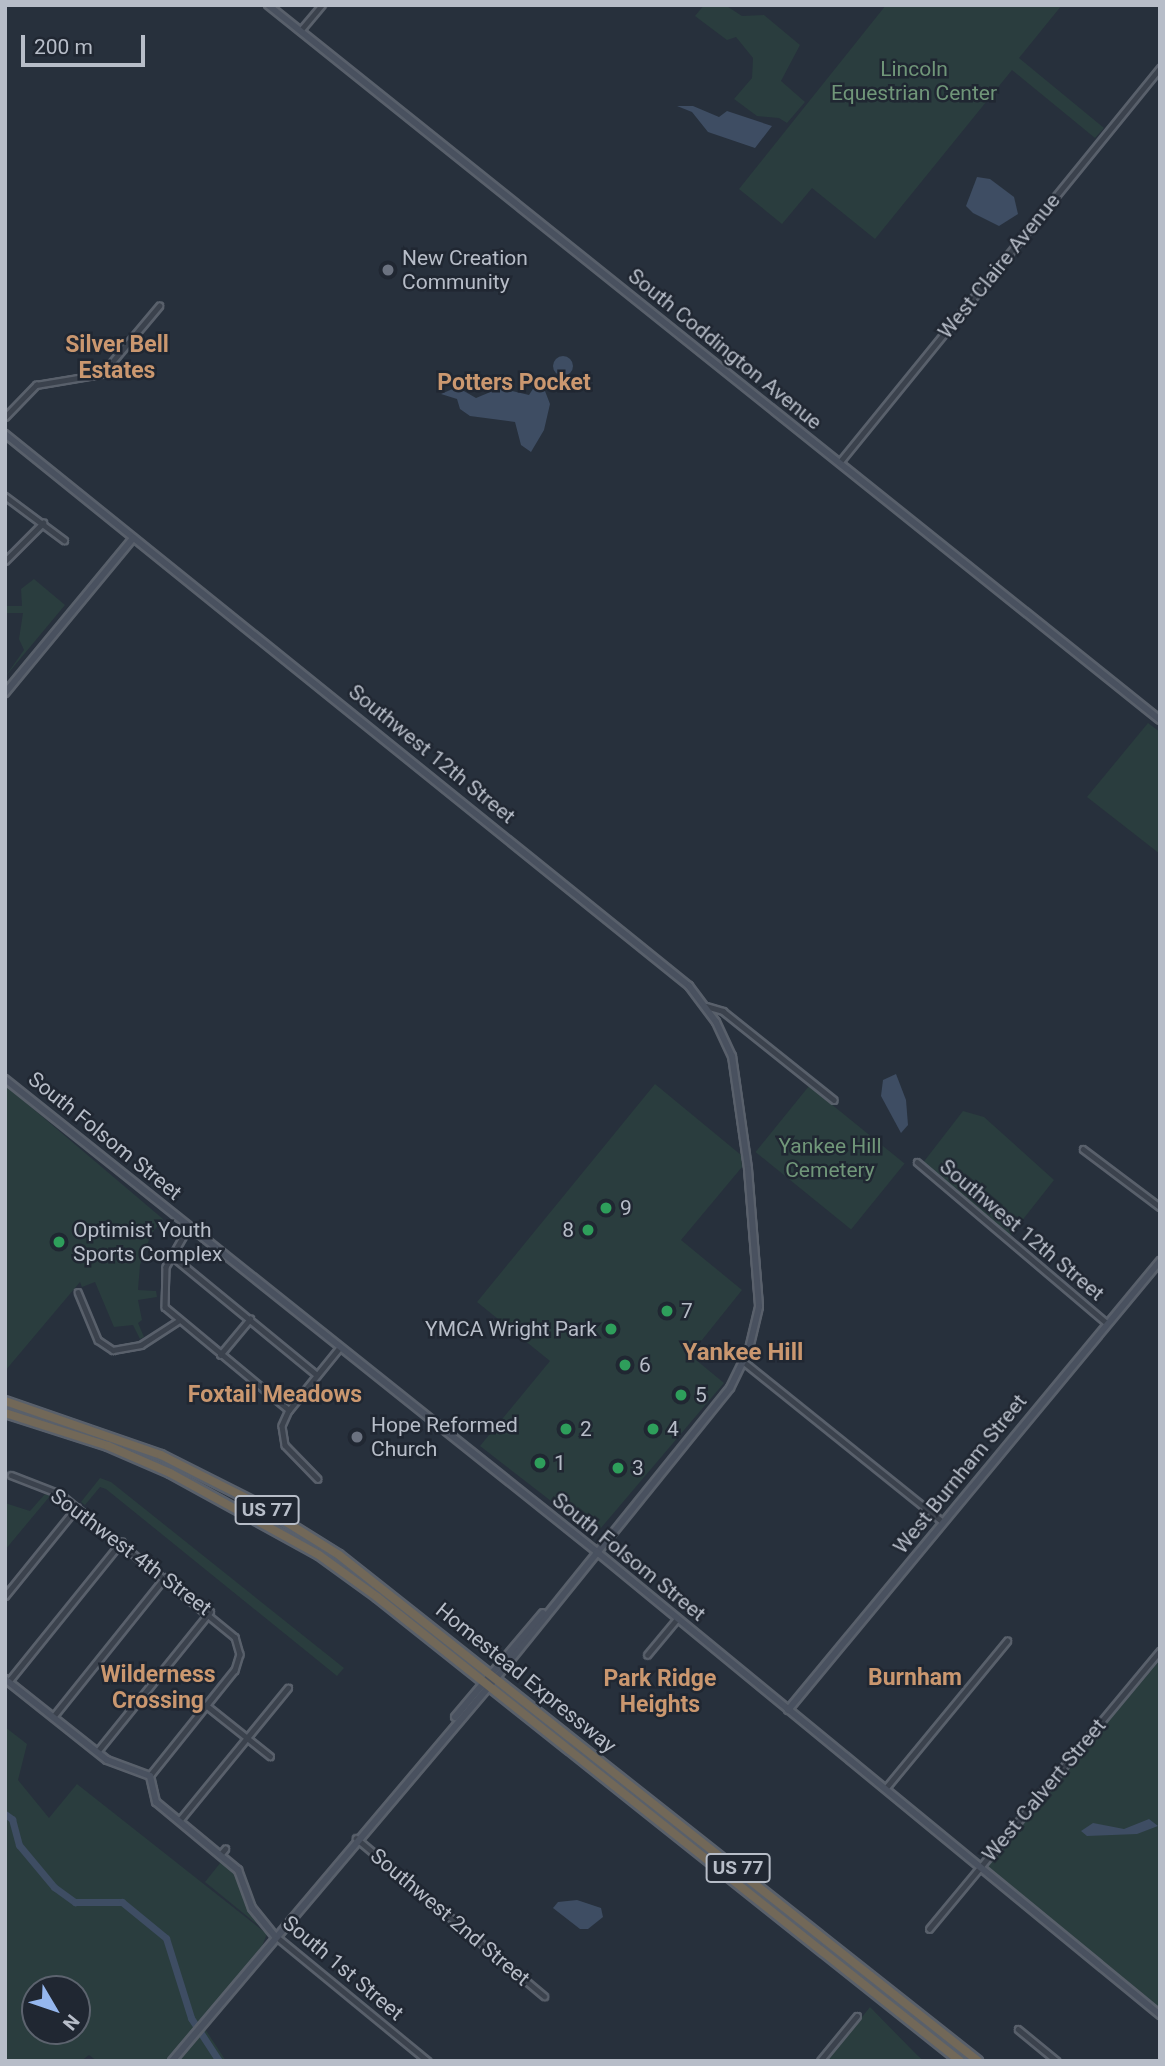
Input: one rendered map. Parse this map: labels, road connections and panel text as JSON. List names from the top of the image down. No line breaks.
{"streets":{"highway":["US 77","Homestead Expressway"],"street":["West Claire Avenue","South Coddington Avenue","Southwest 12th Street","South Folsom Street","West Burnham Street","Southwest 4th Street","West Calvert Street","Southwest 2nd Street","South 1st Street"]},"crossings":[["West Claire Avenue","South Coddington Avenue"],["Southwest 12th Street","West Burnham Street"],["South Folsom Street","West Burnham Street"],["South Folsom Street","West Calvert Street"]],"districts":["Silver Bell Estates","Potters Pocket","Yankee Hill","Foxtail Meadows","Wilderness Crossing","Burnham","Park Ridge Heights"],"parks":["Lincoln Equestrian Center","Yankee Hill Cemetery"],"places":["New Creation Community","9","8","Optimist Youth Sports Complex","7","YMCA Wright Park","6","5","2","4","Hope Reformed Church","1","3"],"scale_bar":"200 m","north":"bottom right"}
